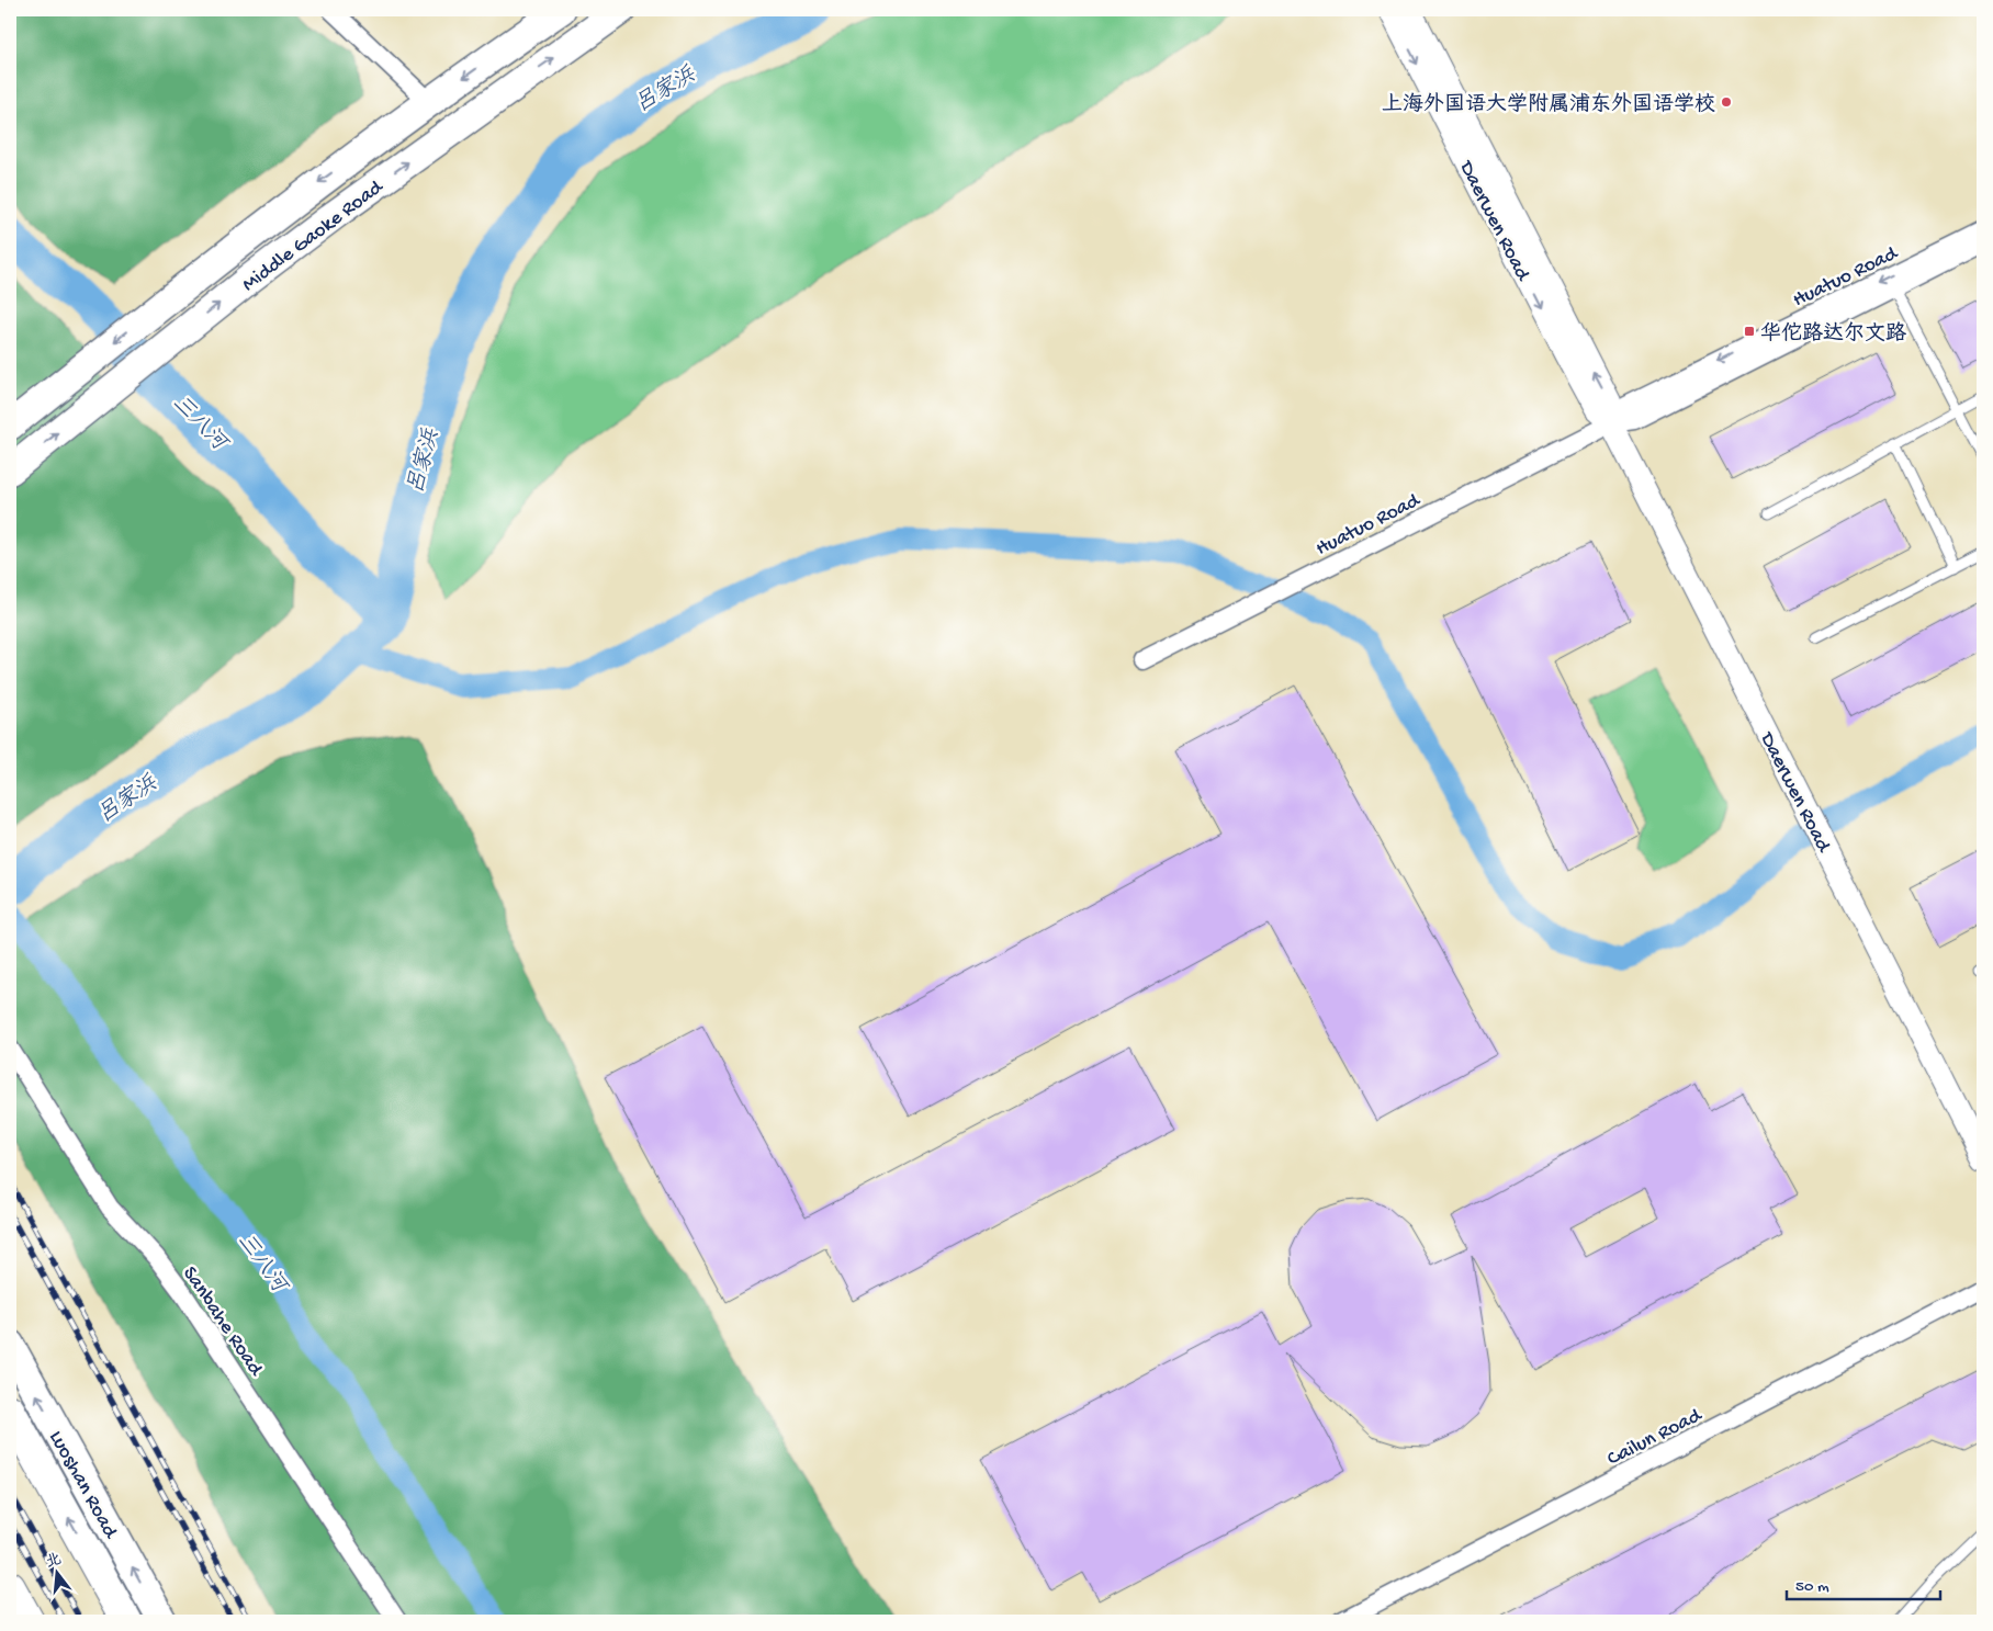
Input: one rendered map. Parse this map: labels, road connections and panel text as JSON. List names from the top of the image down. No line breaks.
{"streets":{"main road":["Middle Gaoke Road","Luoshan Road"],"street":["Daerwen Road","Huatuo Road","Sanbahe Road","Cailun Road"]},"crossings":[["Daerwen Road","Huatuo Road"]],"one_way":["Luoshan Road"],"water":["吕家浜","三八河"],"places":{"other":["上海外国语大学附属浦东外国语学校"],"transit":["华佗路达尔文路"]},"scale_bar":"50 m","north":"top"}
